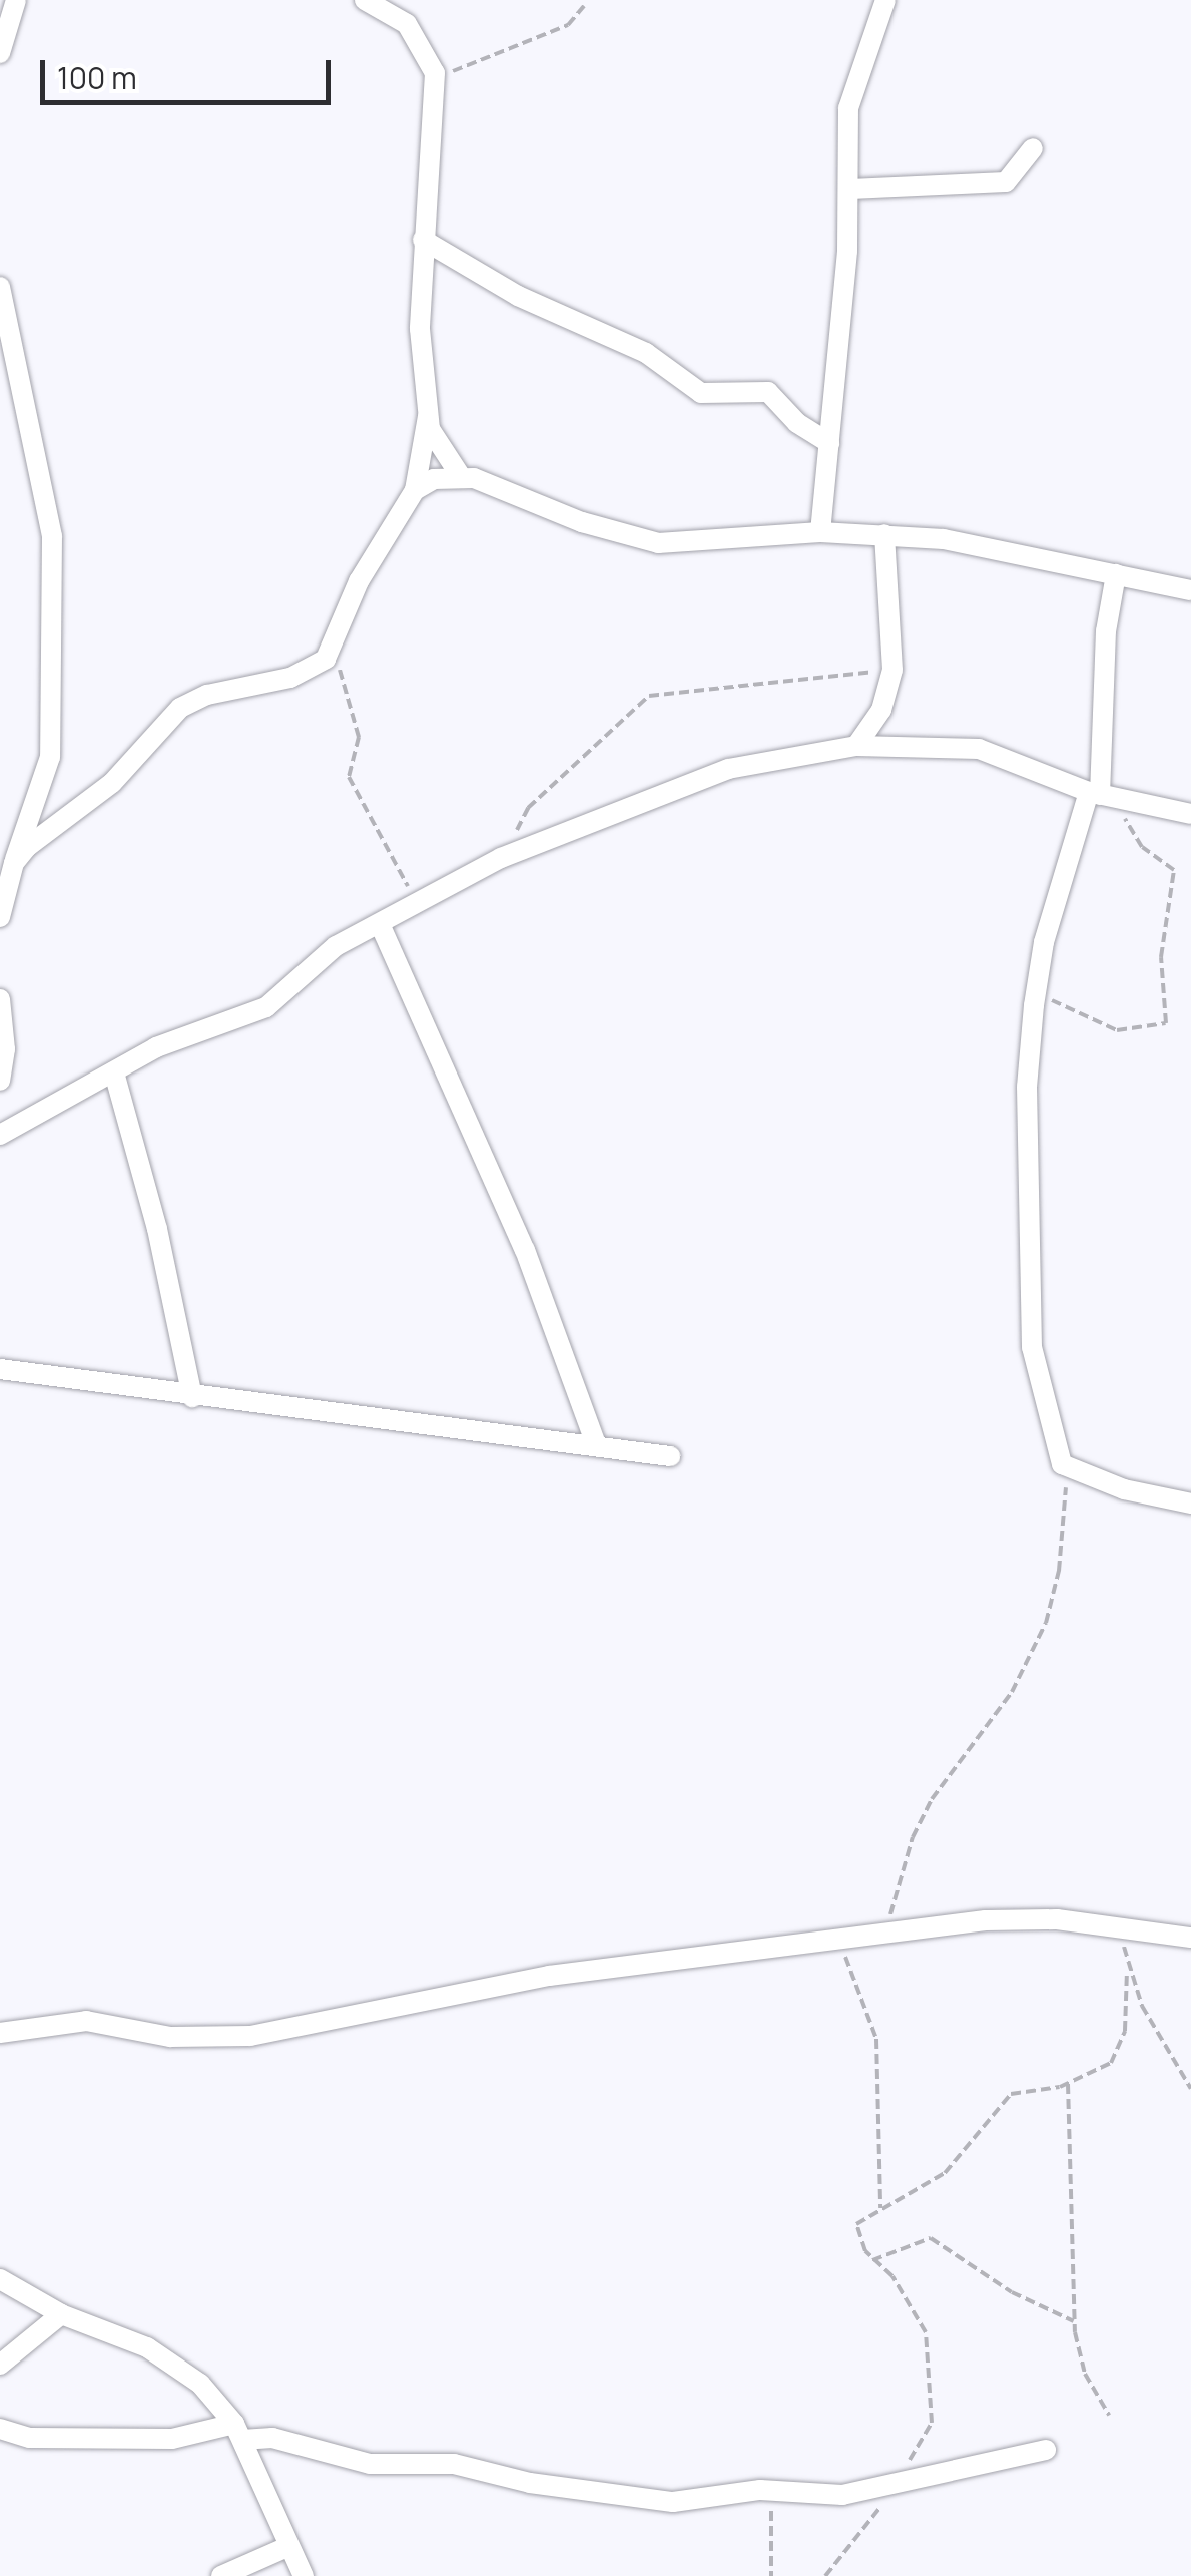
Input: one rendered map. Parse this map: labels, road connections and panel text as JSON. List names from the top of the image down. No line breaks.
{"scale_bar":"100 m"}
